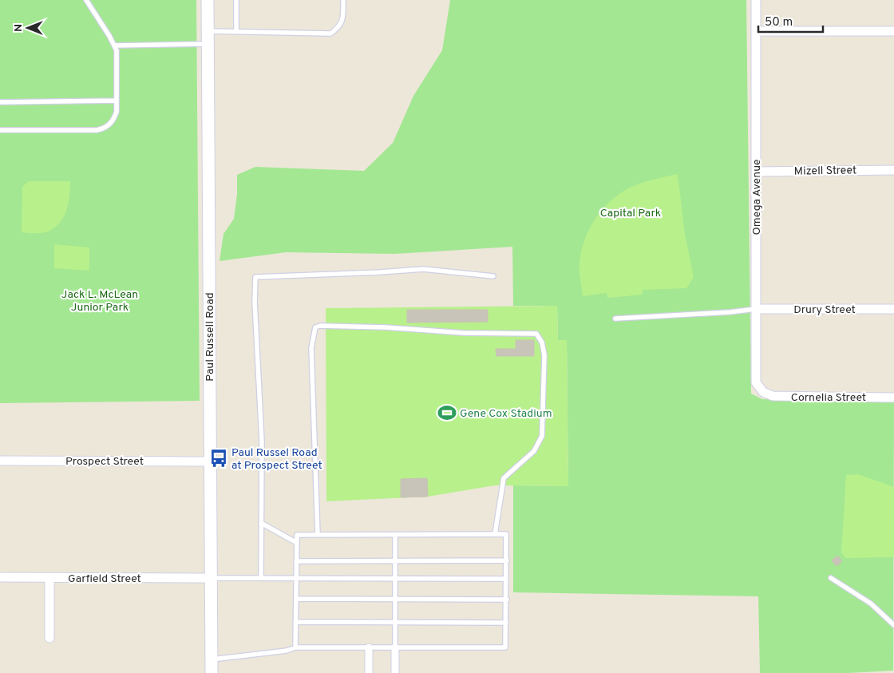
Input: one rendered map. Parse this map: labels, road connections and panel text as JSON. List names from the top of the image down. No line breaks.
{"streets":{"street":["Mizell Street","Omega Avenue","Drury Street","Paul Russell Road","Cornelia Street","Prospect Street","Garfield Street"]},"crossings":[["Mizell Street","Omega Avenue"],["Omega Avenue","Drury Street"],["Omega Avenue","Cornelia Street"],["Paul Russell Road","Prospect Street"],["Paul Russell Road","Garfield Street"]],"parks":["Capital Park","Jack L. McLean Junior Park"],"places":{"sports":["Gene Cox Stadium"],"bus stop":["Paul Russel Road at Prospect Street"]},"scale_bar":"50 m","north":"left"}
